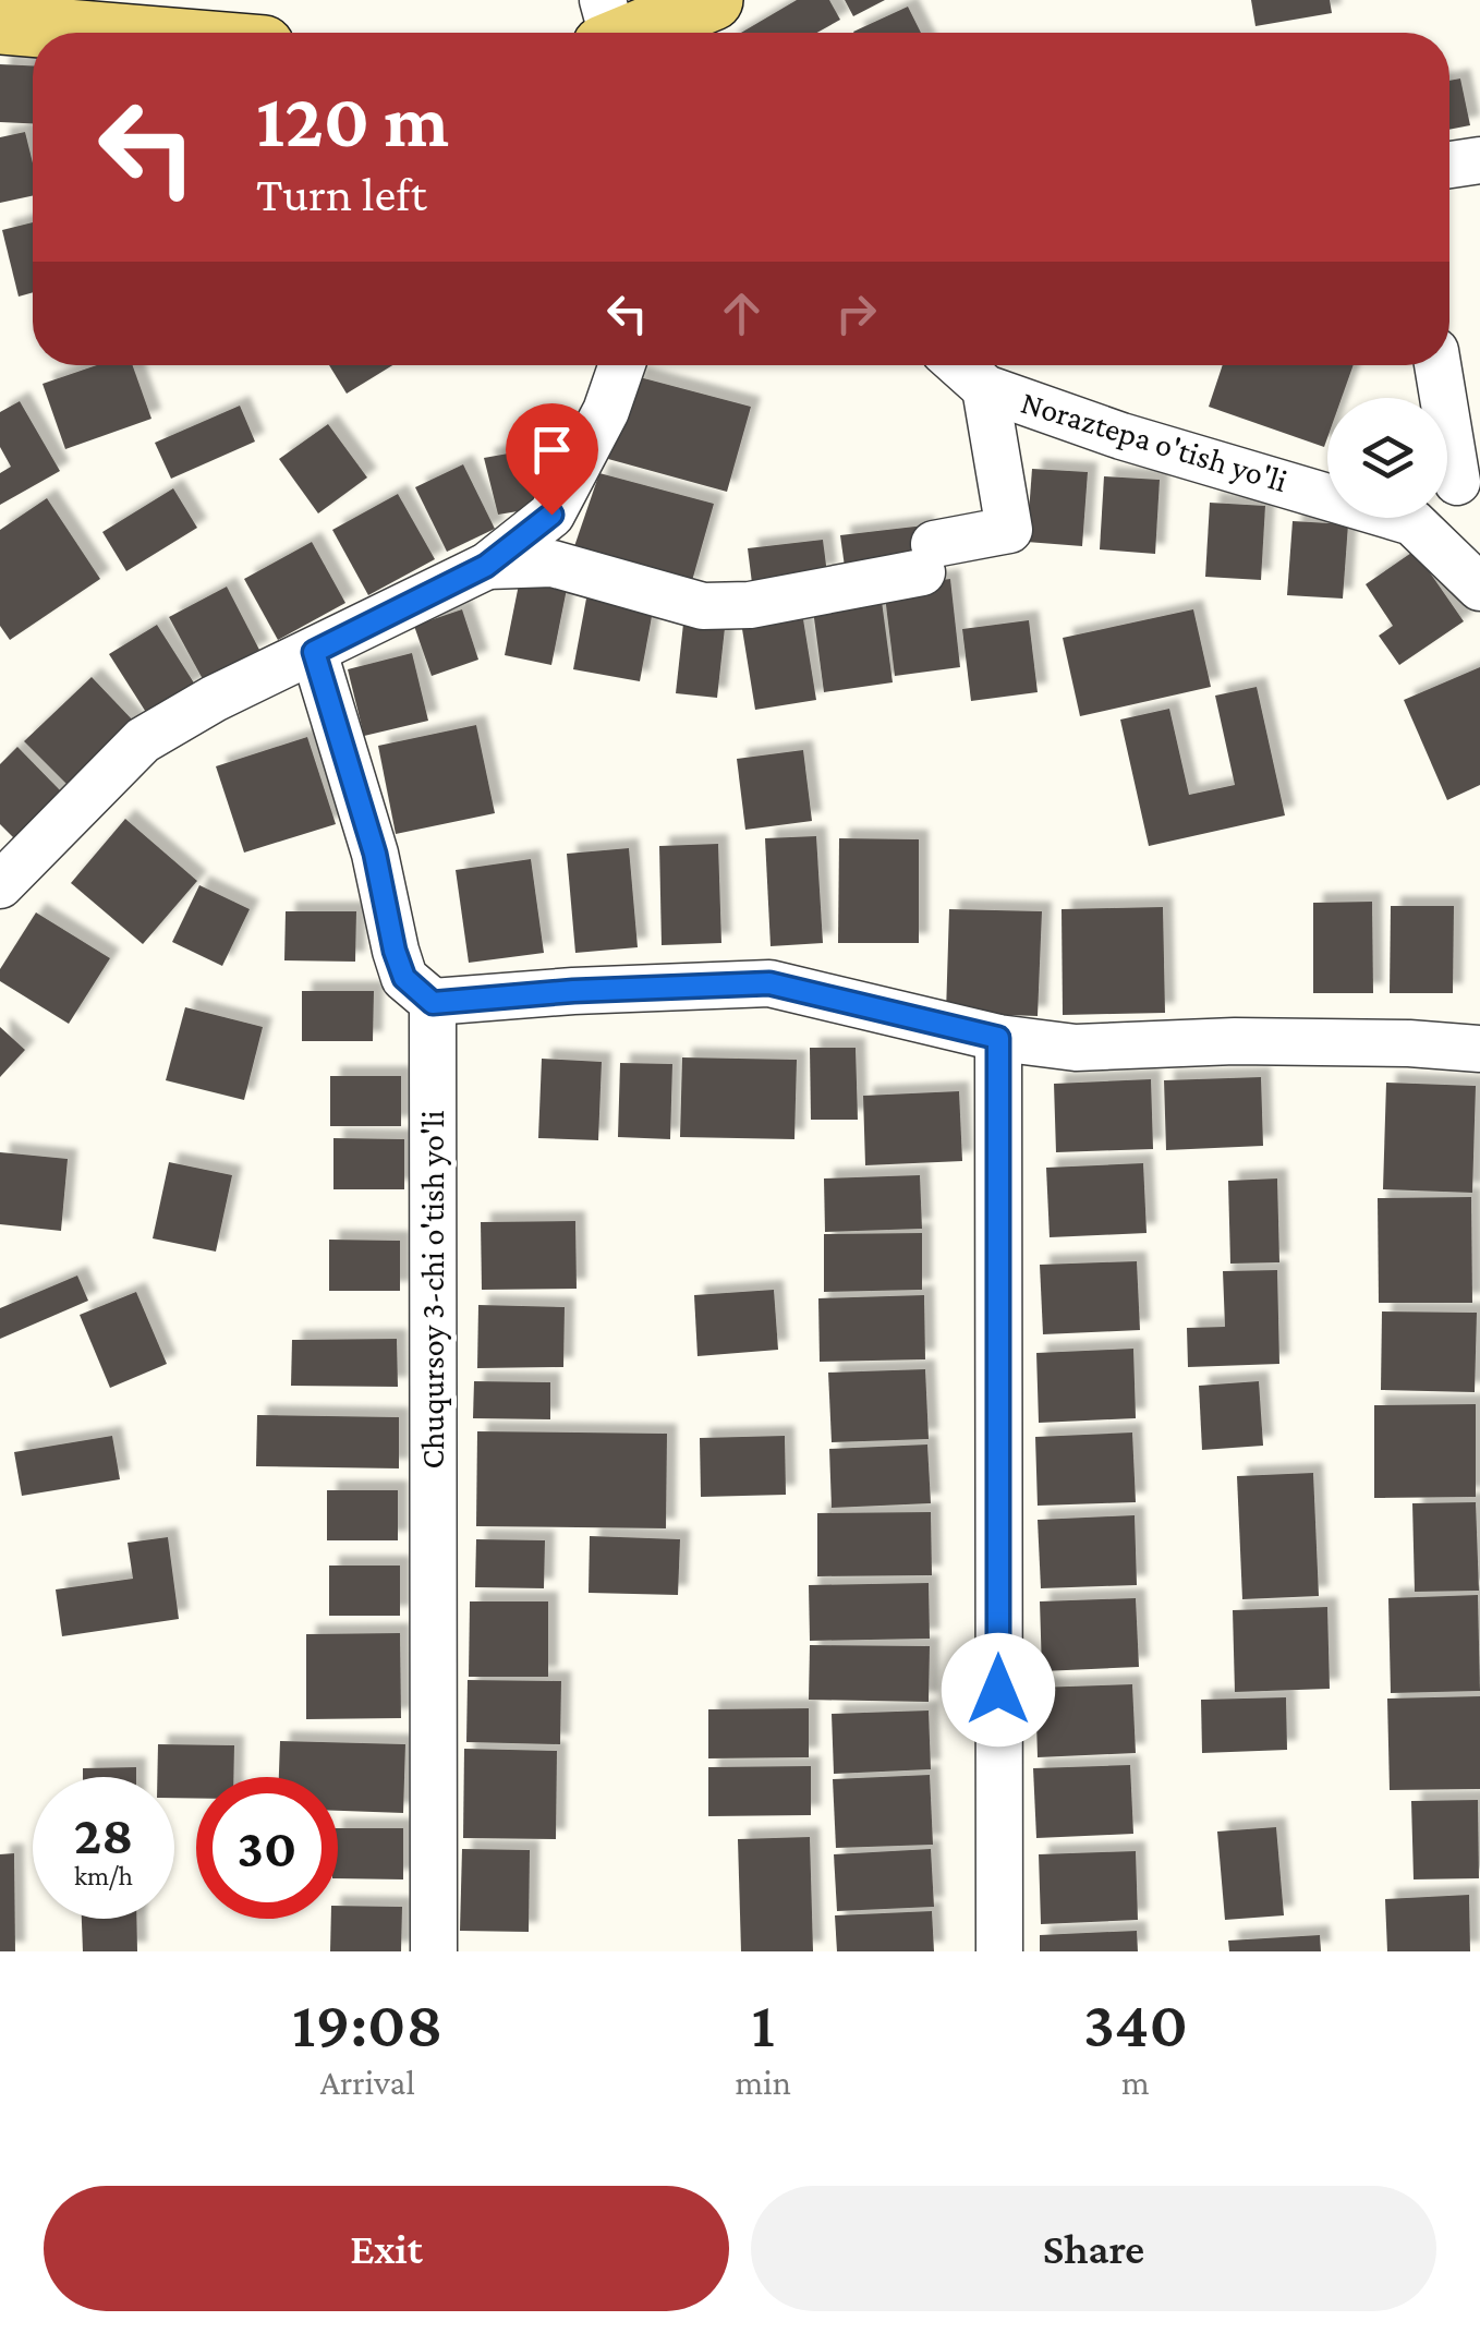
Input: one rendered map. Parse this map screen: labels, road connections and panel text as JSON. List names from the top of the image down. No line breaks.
{"streets":{"street":["Noraztepa o'tish yo'li","Chuqursoy 3-chi o'tish yo'li"]},"page":{"turn":["120 m","Turn left"],"speed":"28 km/h","limit":"30","eta":["19:08","Arrival","1","min","340","m"],"buttons":["Exit","Share"]}}
